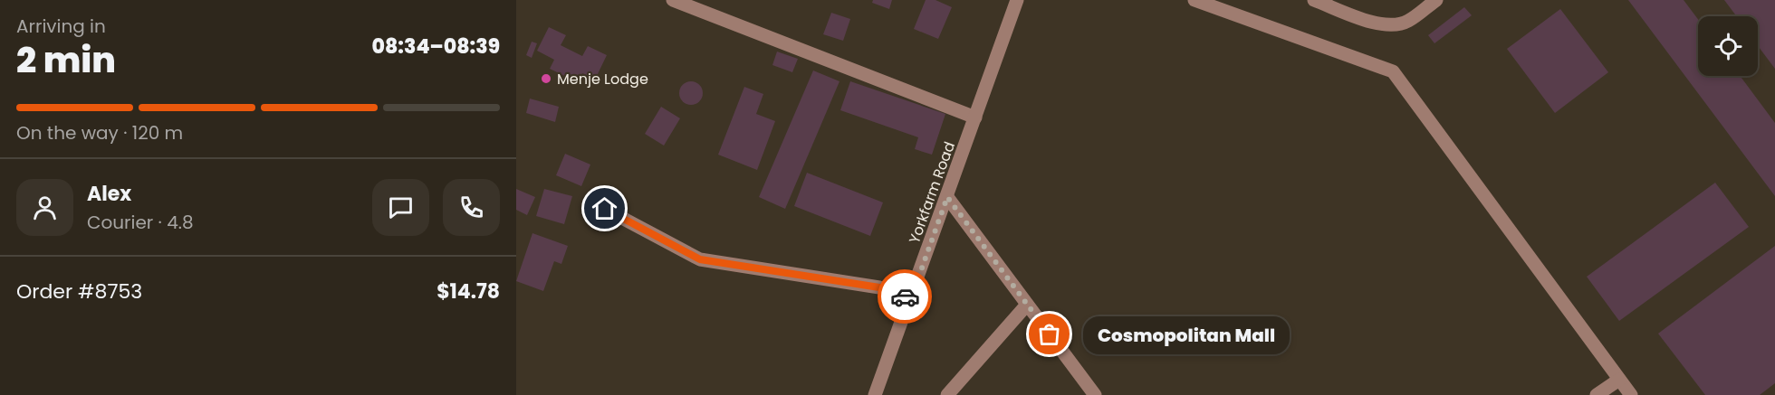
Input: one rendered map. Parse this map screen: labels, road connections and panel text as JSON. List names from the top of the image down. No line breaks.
{"streets":{"street":["Yorkfarm Road"]},"places":["Menje Lodge","Cosmopolitan Mall"],"page":{"heading":["2 min","Arriving in","08:34–08:39"],"panel":["Alex","Courier · 4.8","Order #8753","$14.78"],"bar":"On the way · 120 m","bubble":"Cosmopolitan Mall"}}
